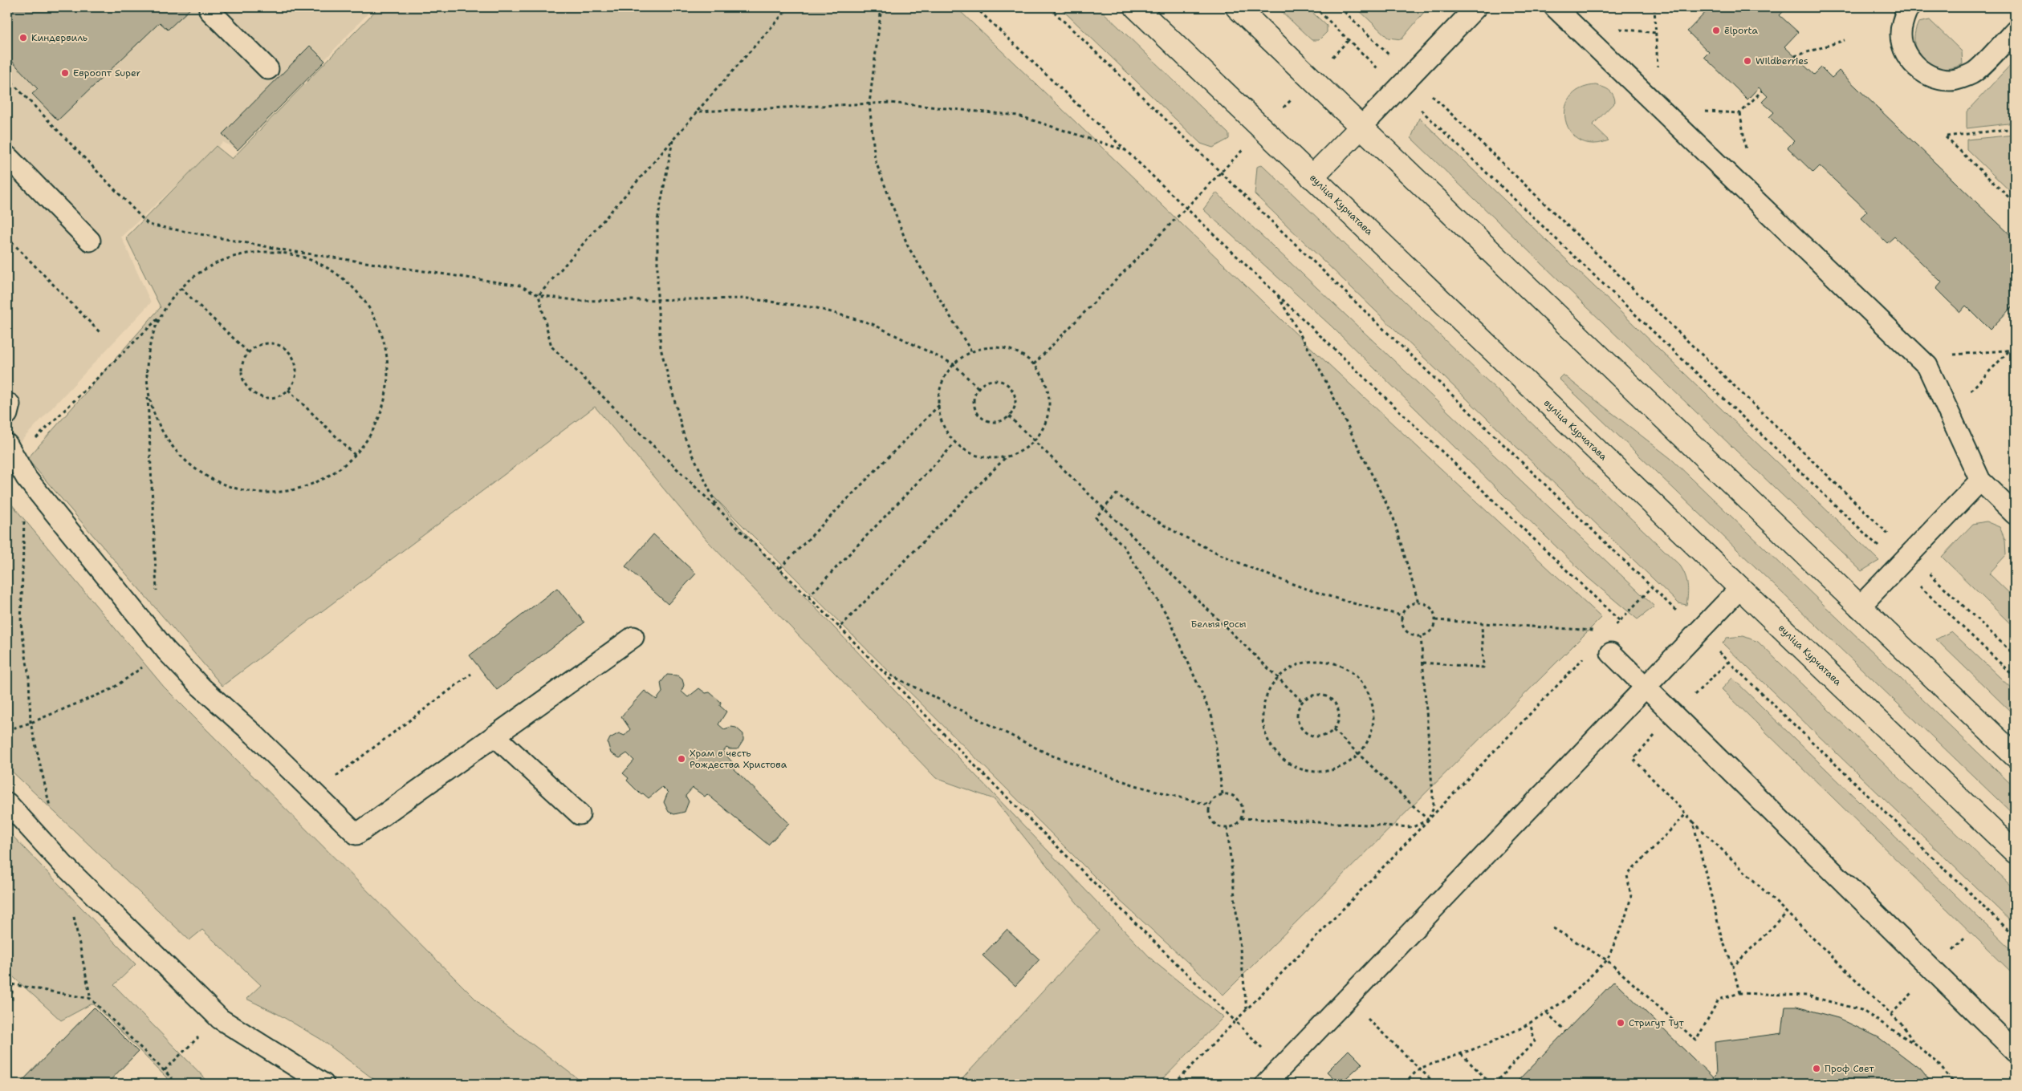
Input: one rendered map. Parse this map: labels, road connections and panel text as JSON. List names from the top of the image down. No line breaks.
{"streets":{"main road":["вуліца Курчатава"]},"parks":["Белыя Росы"],"places":["ēlporta","Киндервиль","Wildberries","Евроопт Super","Храм в честь Рождества Христова","Стригут Тут","Проф Свет"]}
